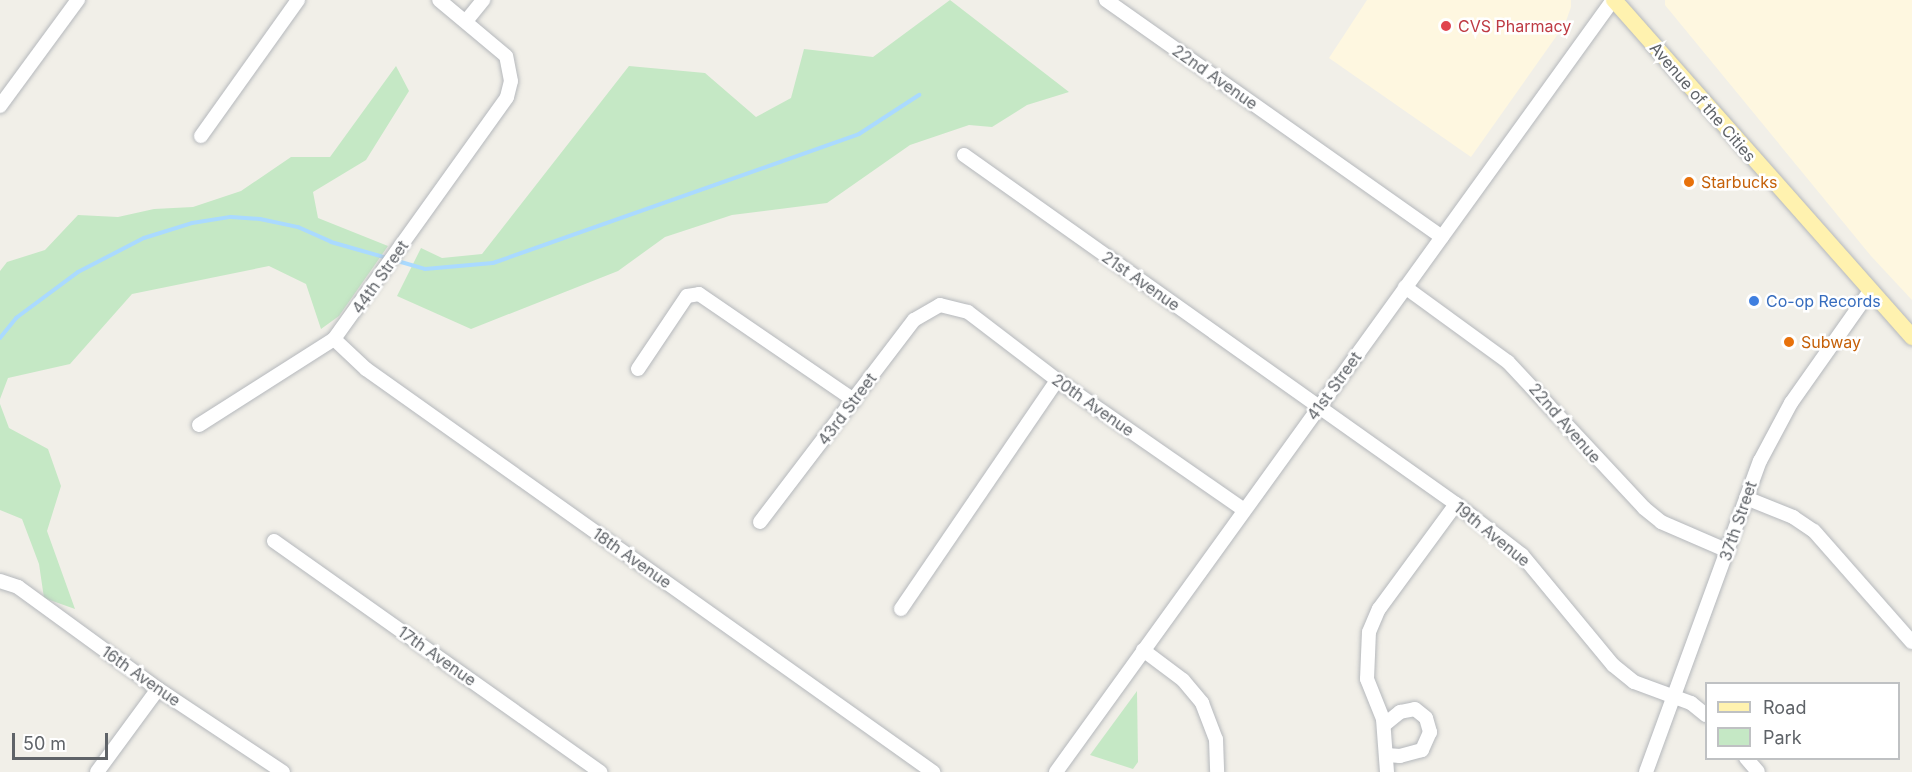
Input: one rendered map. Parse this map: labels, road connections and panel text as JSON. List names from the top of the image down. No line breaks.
{"streets":{"main road":["Avenue of the Cities"],"street":["22nd Avenue","44th Street","21st Avenue","41st Street","20th Avenue","43rd Street","37th Street","19th Avenue","18th Avenue","17th Avenue","16th Avenue"]},"crossings":[["22nd Avenue","41st Street"],["22nd Avenue","37th Street"],["Avenue of the Cities","41st Street"],["Avenue of the Cities","37th Street"],["44th Street","18th Avenue"],["21st Avenue","41st Street"],["21st Avenue","19th Avenue"],["41st Street","20th Avenue"],["41st Street","19th Avenue"],["20th Avenue","43rd Street"],["37th Street","19th Avenue"]],"places":["CVS Pharmacy","Starbucks","Co-op Records","Subway"],"legend":["Road","Park"],"scale_bar":"50 m"}
